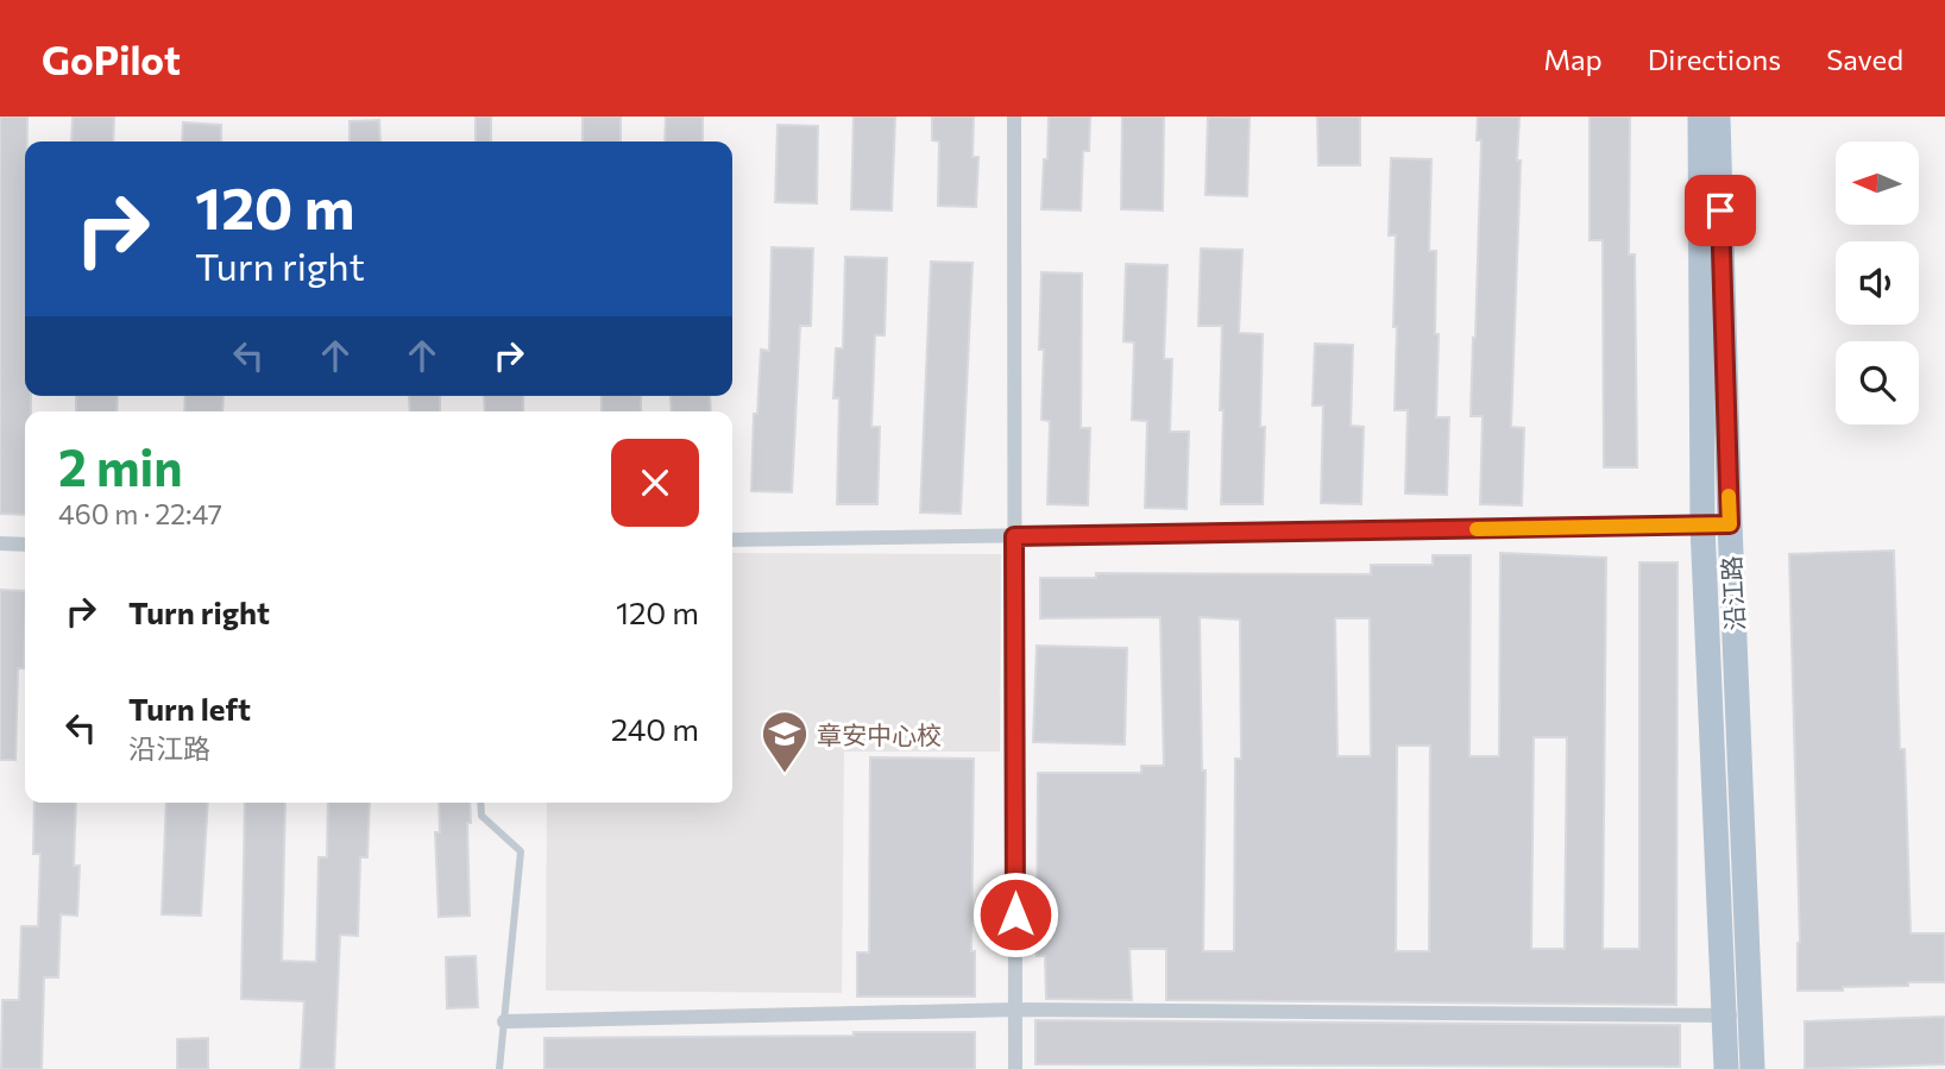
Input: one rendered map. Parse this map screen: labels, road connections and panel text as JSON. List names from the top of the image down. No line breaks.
{"streets":{"main road":["沿江路"]},"places":{"school or university":["章安中心校"]},"north":"left","page":{"header":"GoPilot","nav":["Map","Directions","Saved"],"turn":["120 m","Turn right"],"heading":["2 min","460 m · 22:47"],"list":[{"name":"Turn right","value":"120 m"},{"name":"Turn left","note":"沿江路","value":"240 m"}]}}
